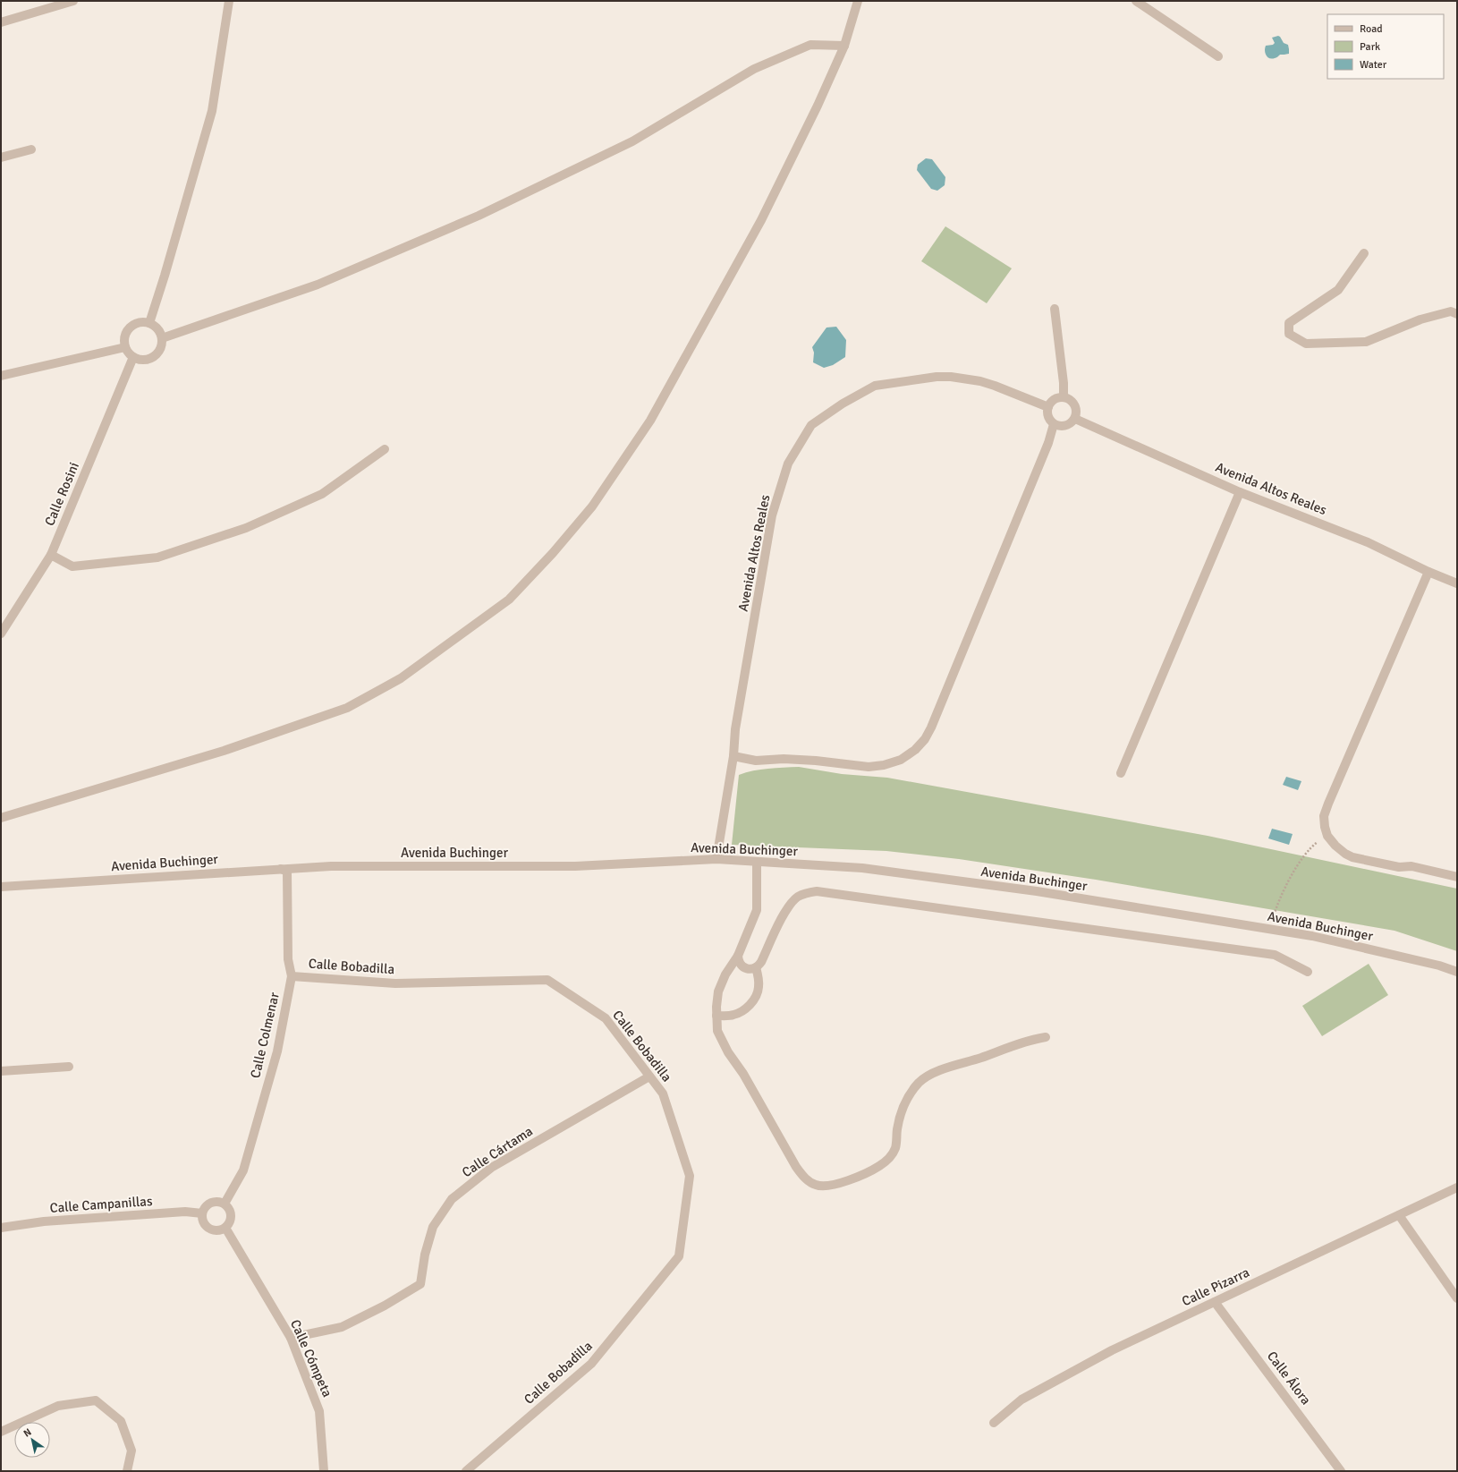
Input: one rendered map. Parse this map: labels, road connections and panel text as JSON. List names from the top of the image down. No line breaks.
{"streets":{"street":["Avenida Altos Reales","Calle Rosini","Avenida Buchinger","Calle Bobadilla","Calle Colmenar","Calle Cártama","Calle Campanillas","Calle Pizarra","Calle Cómpeta","Calle Álora"]},"crossings":[["Avenida Altos Reales","Avenida Buchinger"],["Avenida Buchinger","Calle Colmenar"],["Calle Bobadilla","Calle Colmenar"],["Calle Bobadilla","Calle Cártama"],["Calle Colmenar","Calle Campanillas"],["Calle Colmenar","Calle Cómpeta"],["Calle Cártama","Calle Cómpeta"],["Calle Campanillas","Calle Cómpeta"],["Calle Pizarra","Calle Álora"]],"legend":["Road","Park","Water"],"north":"top left"}
